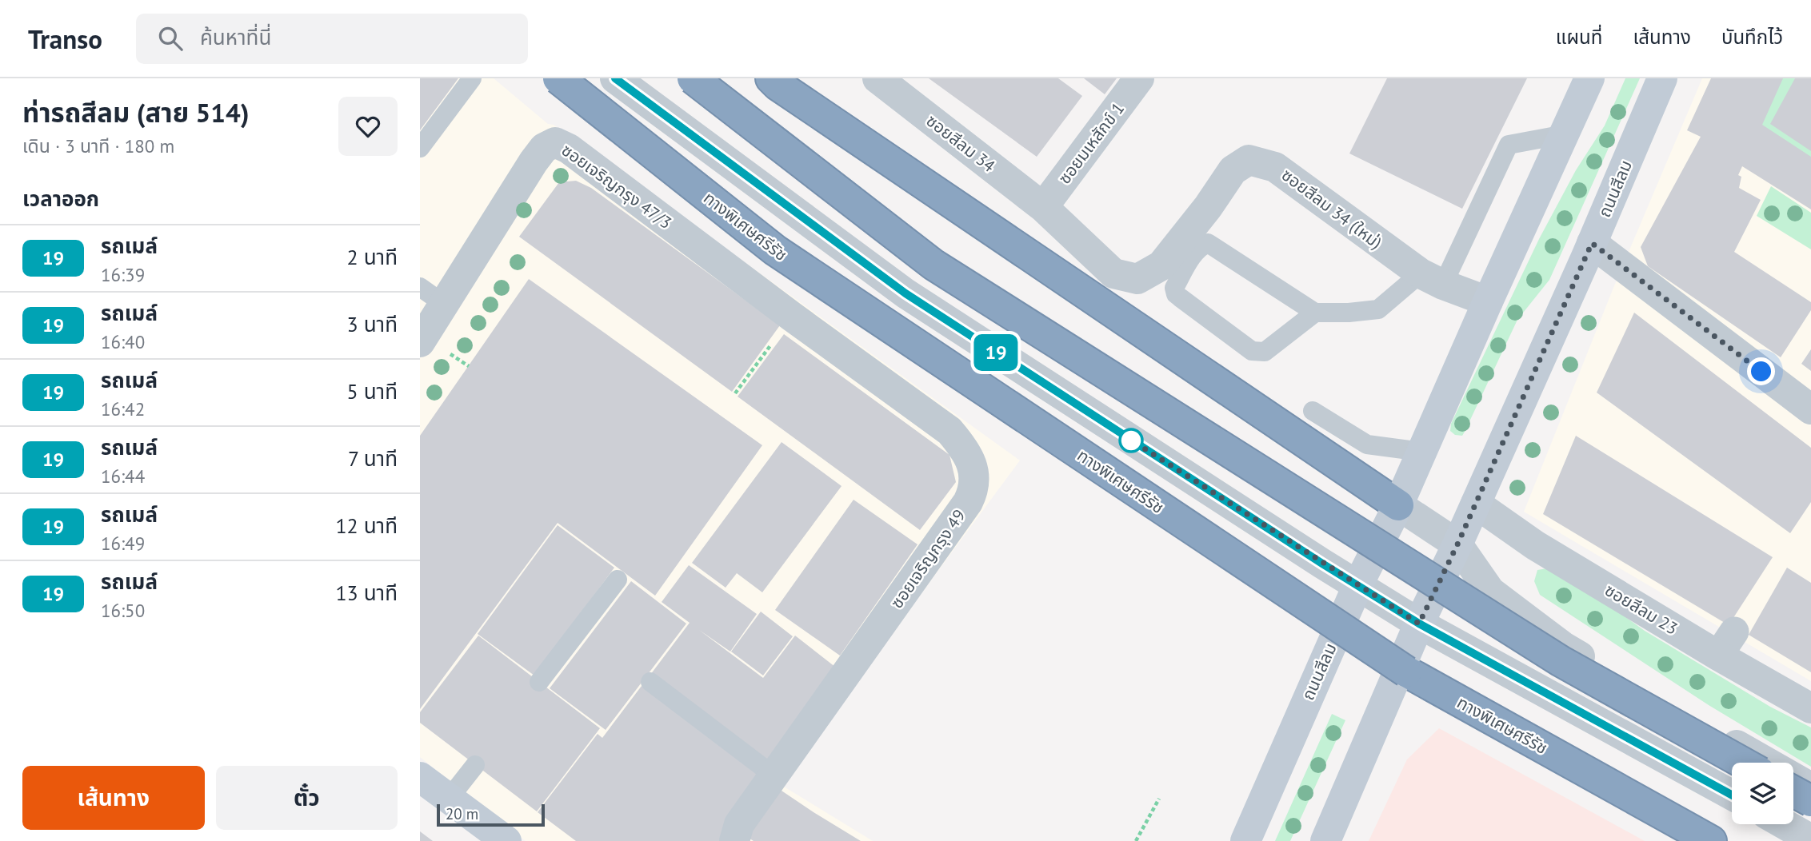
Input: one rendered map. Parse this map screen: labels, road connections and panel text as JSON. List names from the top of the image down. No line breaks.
{"streets":{"highway":["ทางพิเศษศรีรัช"],"main road":["ถนนสีลม"],"street":["ซอยสีลม 34","ซอยมเหสักข์ 1","ซอยเจริญกรุง 47/3","ซอยสีลม 34 (ใหม่)","ซอยเจริญกรุง 49","ซอยสีลม 23"]},"crossings":[["ซอยสีลม 34","ซอยมเหสักข์ 1"],["ซอยสีลม 34","ซอยสีลม 34 (ใหม่)"],["ซอยมเหสักข์ 1","ซอยสีลม 34 (ใหม่)"],["ซอยเจริญกรุง 47/3","ซอยเจริญกรุง 49"],["ถนนสีลม","ซอยสีลม 34 (ใหม่)"],["ถนนสีลม","ซอยสีลม 23"]],"lines":["bus line 19"],"scale_bar":"20 m","page":{"header":"Transo","search":"ค้นหาที่นี่","nav":["แผนที่","เส้นทาง","บันทึกไว้"],"heading":[["ท่ารถสีลม (สาย 514)","เดิน · 3 นาที · 180 m"],"เวลาออก"],"on_map":"19","list":[{"mark":"19","name":"รถเมล์","note":"16:39","value":"2 นาที"},{"mark":"19","name":"รถเมล์","note":"16:40","value":"3 นาที"},{"mark":"19","name":"รถเมล์","note":"16:42","value":"5 นาที"},{"mark":"19","name":"รถเมล์","note":"16:44","value":"7 นาที"},{"mark":"19","name":"รถเมล์","note":"16:49","value":"12 นาที"},{"mark":"19","name":"รถเมล์","note":"16:50","value":"13 นาที"}],"buttons":["เส้นทาง","ตั๋ว"],"scale":"20 m"}}
